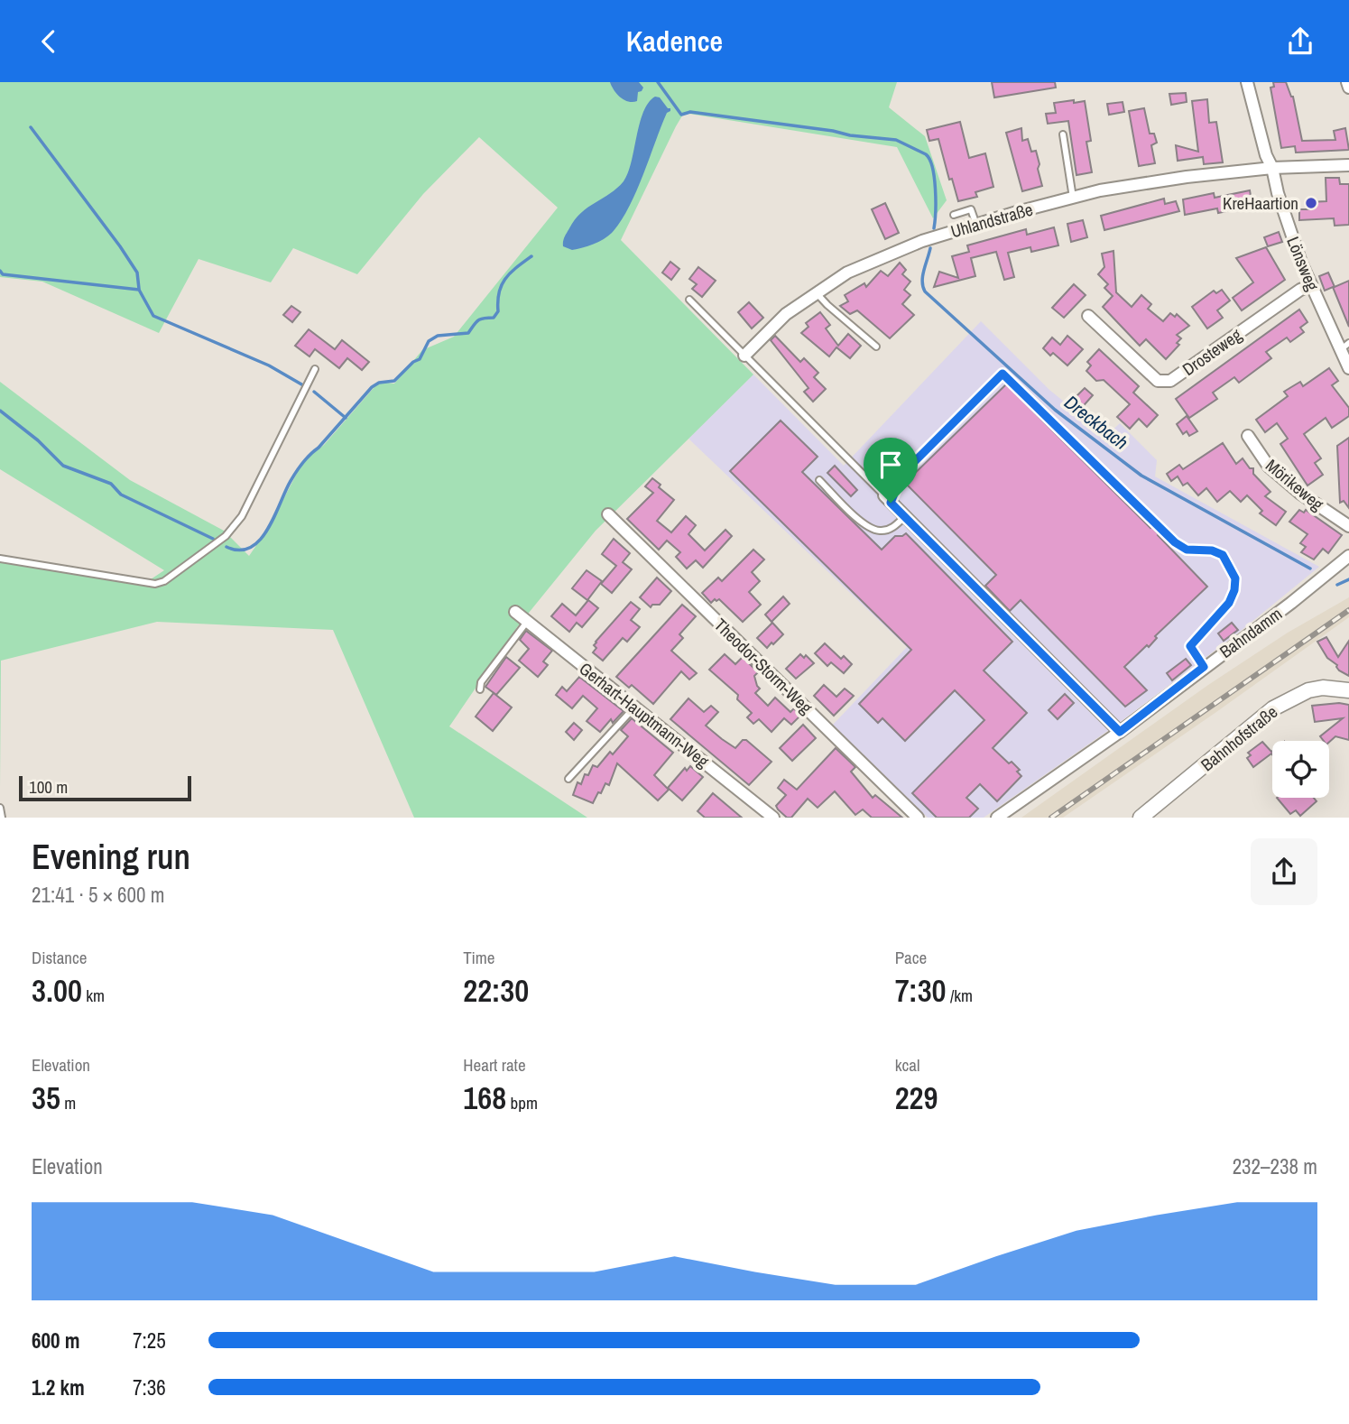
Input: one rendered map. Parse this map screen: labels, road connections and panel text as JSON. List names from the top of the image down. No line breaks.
{"streets":{"street":["Uhlandstraße","Lönsweg","Drosteweg","Mörikeweg","Bahndamm","Theodor-Storm-Weg","Gerhart-Hauptmann-Weg","Bahnhofstraße"]},"crossings":[["Uhlandstraße","Lönsweg"],["Lönsweg","Drosteweg"]],"water":["Dreckbach"],"places":["KreHaartion"],"scale_bar":"100 m","page":{"header":"Kadence","scale":"100 m","heading":["Evening run","21:41 · 5 × 600 m"],"stats":[["Distance","3.00 km"],["Time","22:30"],["Pace","7:30 /km"],["Elevation","35 m"],["Heart rate","168 bpm"],["kcal","229"]],"chart":["Elevation","232–238 m"],"list":[{"name":"600 m","note":"7:25"},{"name":"1.2 km","note":"7:36"}]}}
